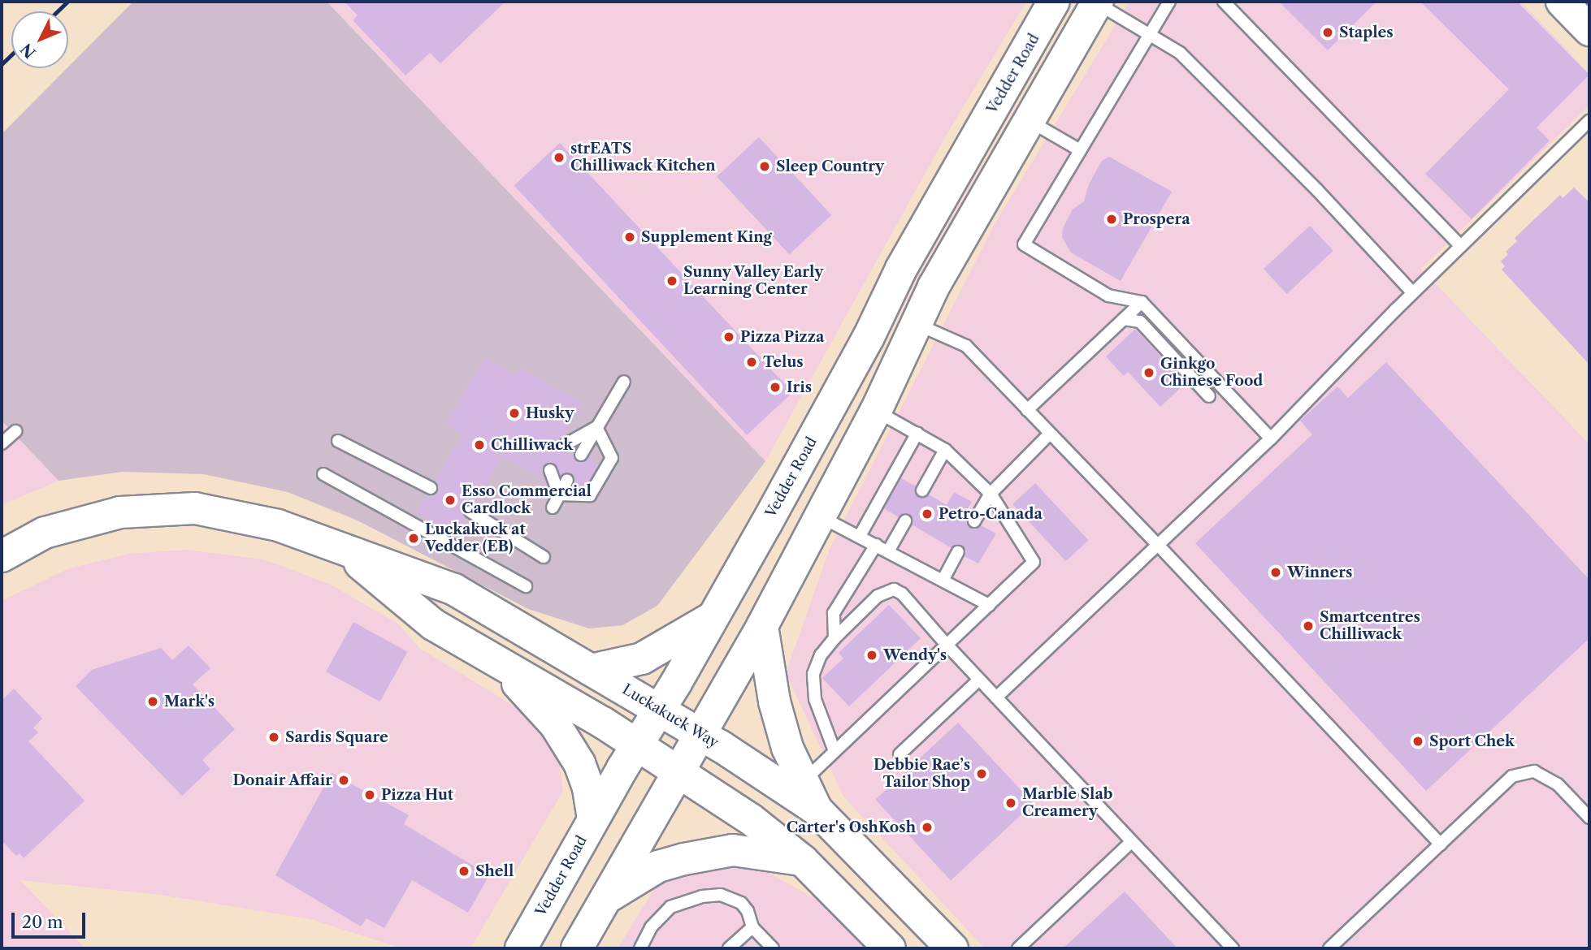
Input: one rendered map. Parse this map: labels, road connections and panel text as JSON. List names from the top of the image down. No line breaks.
{"streets":{"main road":["Vedder Road","Luckakuck Way"]},"crossings":[["Vedder Road","Luckakuck Way"]],"places":["Staples","strEATS Chilliwack Kitchen","Sleep Country","Prospera","Supplement King","Sunny Valley Early Learning Center","Pizza Pizza","Telus","Ginkgo Chinese Food","Iris","Husky","Chilliwack","Esso Commercial Cardlock","Petro-Canada","Luckakuck at Vedder (EB)","Winners","Smartcentres Chilliwack","Wendy's","Mark's","Sardis Square","Sport Chek","Debbie Rae’s Tailor Shop","Donair Affair","Pizza Hut","Marble Slab Creamery","Carter's OshKosh","Shell"],"scale_bar":"20 m","north":"bottom left"}
